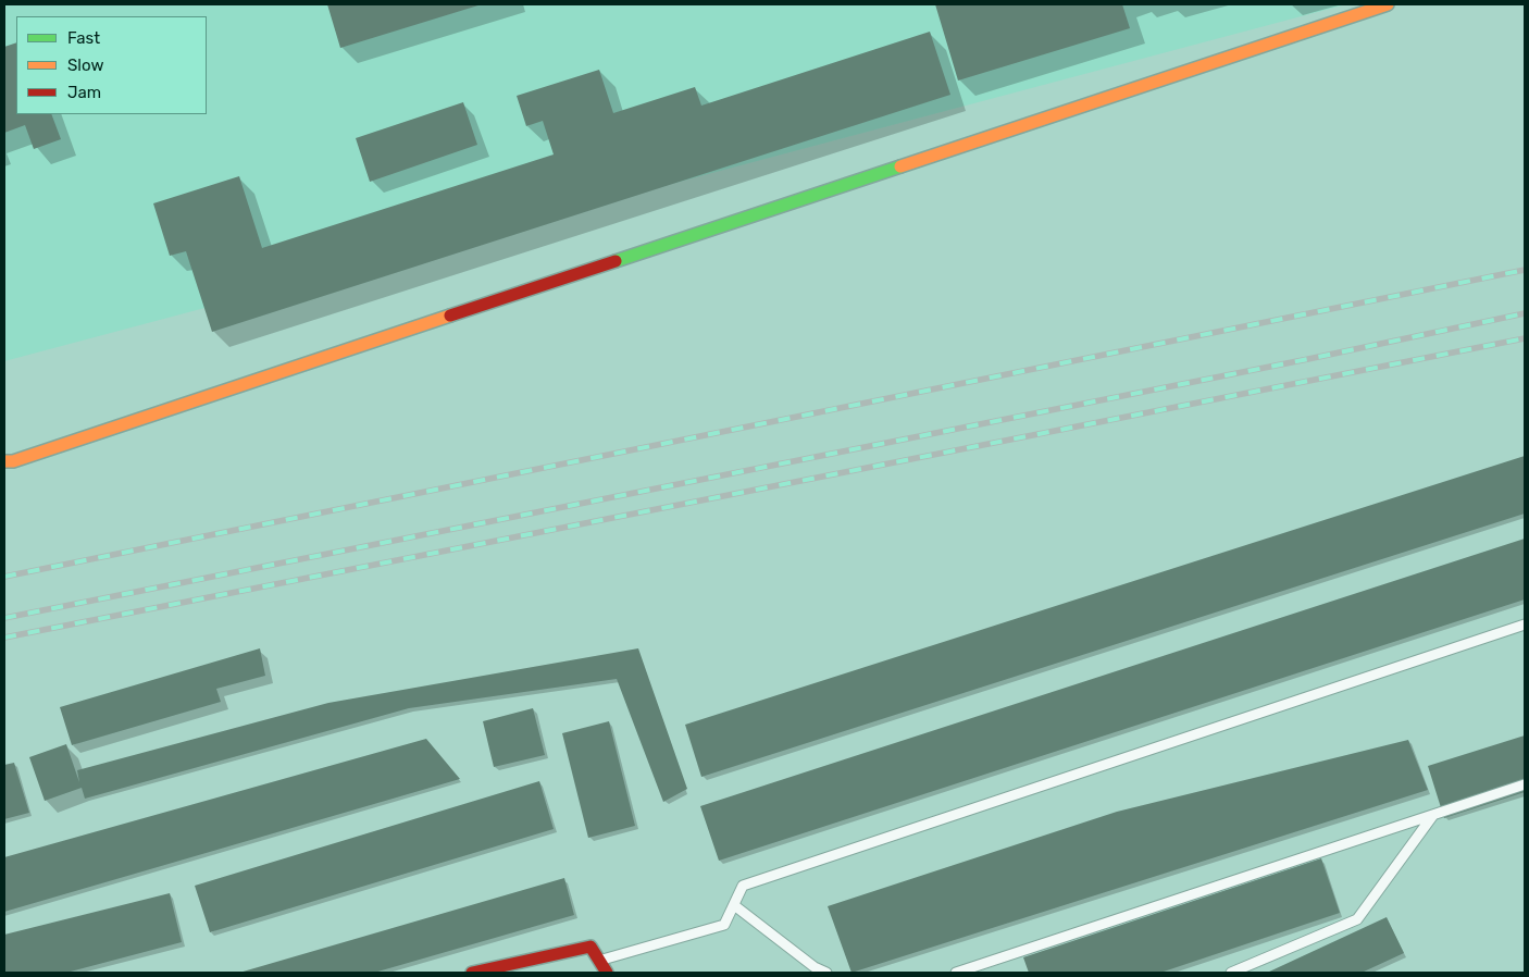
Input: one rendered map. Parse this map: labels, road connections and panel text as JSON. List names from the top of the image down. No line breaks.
{"legend":["Fast","Slow","Jam"]}
